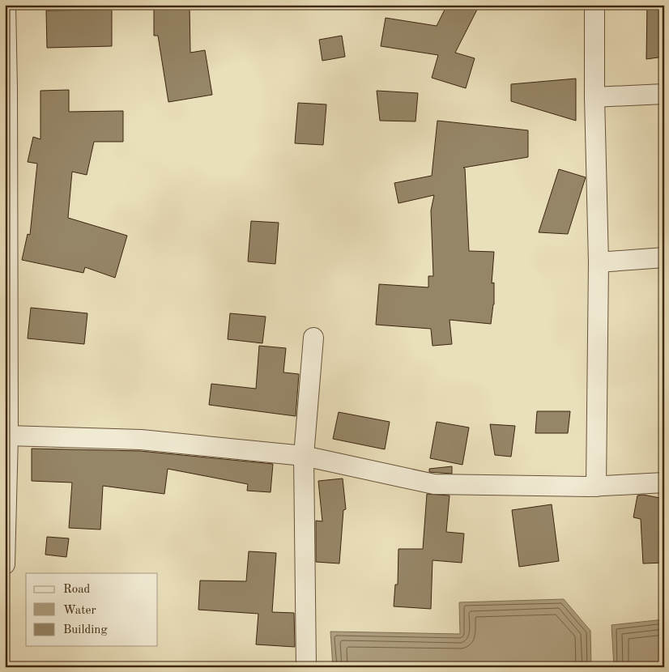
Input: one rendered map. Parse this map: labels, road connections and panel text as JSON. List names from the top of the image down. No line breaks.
{"legend":["Road","Water","Building"]}
